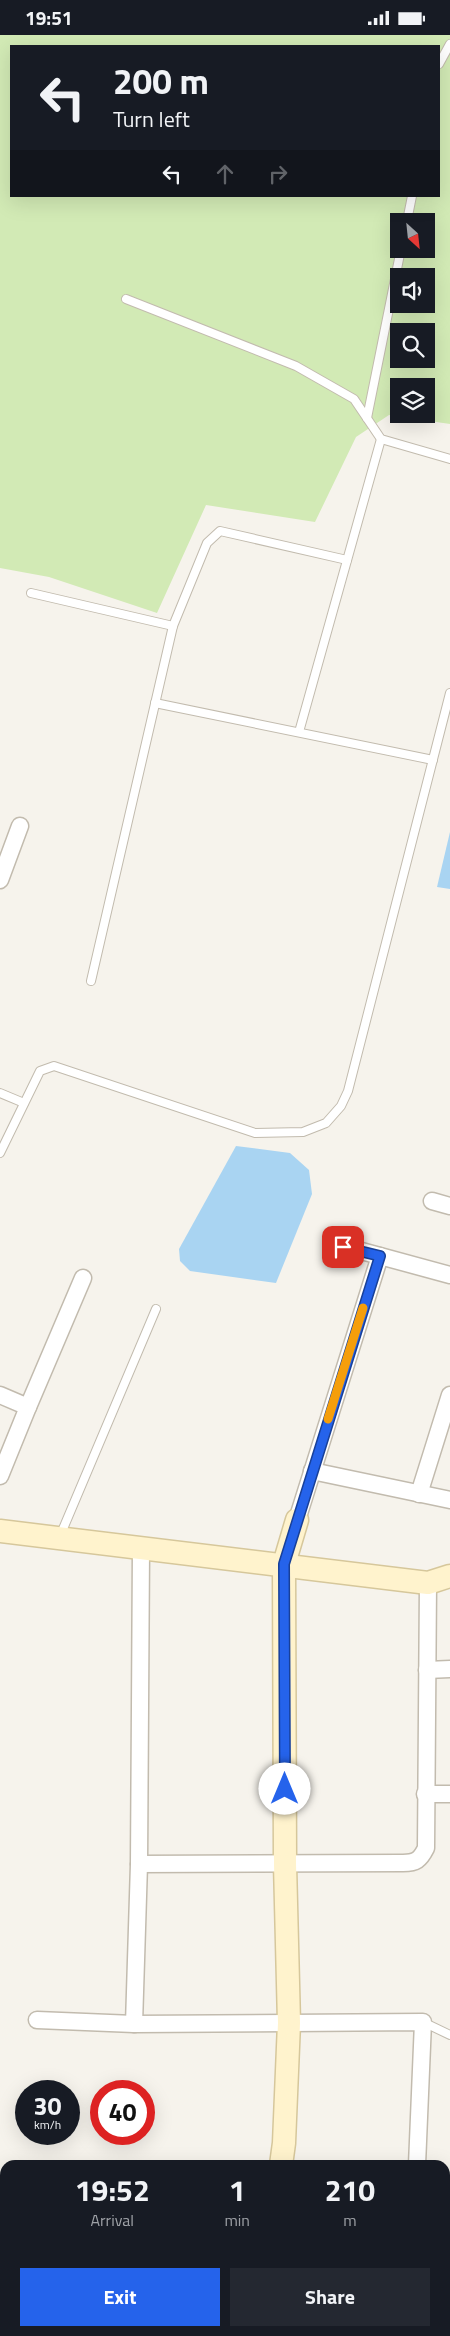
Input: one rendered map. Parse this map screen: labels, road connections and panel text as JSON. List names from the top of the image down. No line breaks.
{"north":"bottom right","page":{"status":"19:51","turn":["200 m","Turn left"],"speed":"30 km/h","limit":"40","eta":["19:52","Arrival","1","min","210","m"],"buttons":["Exit","Share"]}}
